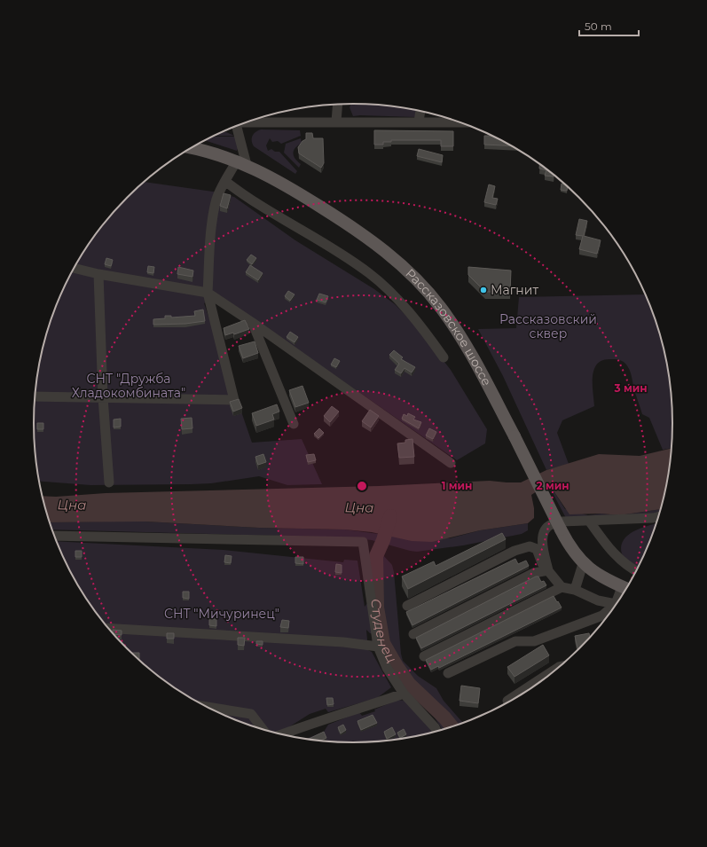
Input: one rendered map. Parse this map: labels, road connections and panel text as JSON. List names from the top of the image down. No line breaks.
{"streets":{"main road":["Рассказовское шоссе"]},"water":["Цна","Студенец"],"parks":["Рассказовский сквер","СНТ \"Дружба Хладокомбината\"","СНТ \"Мичуринец\""],"places":["Магнит"],"scale_bar":"50 m","rings":["3 мин","1 мин","2 мин"]}
